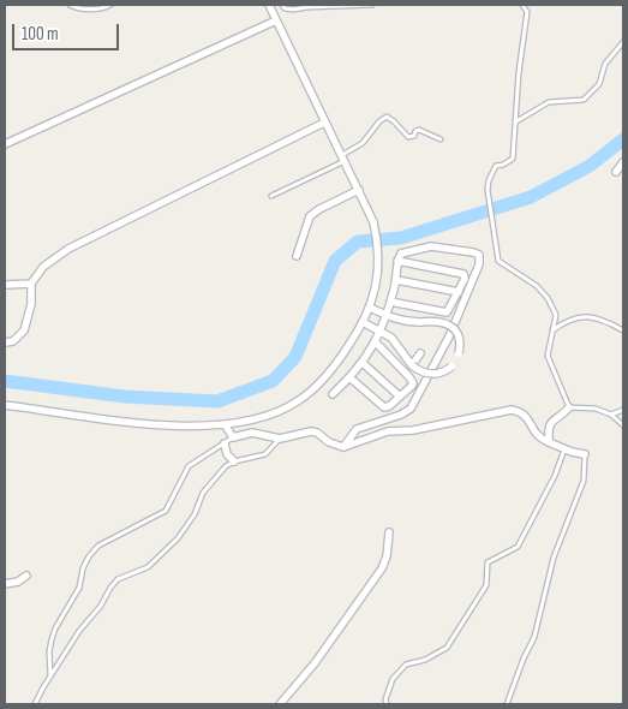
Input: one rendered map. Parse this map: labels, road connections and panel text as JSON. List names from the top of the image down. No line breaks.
{"scale_bar":"100 m"}
